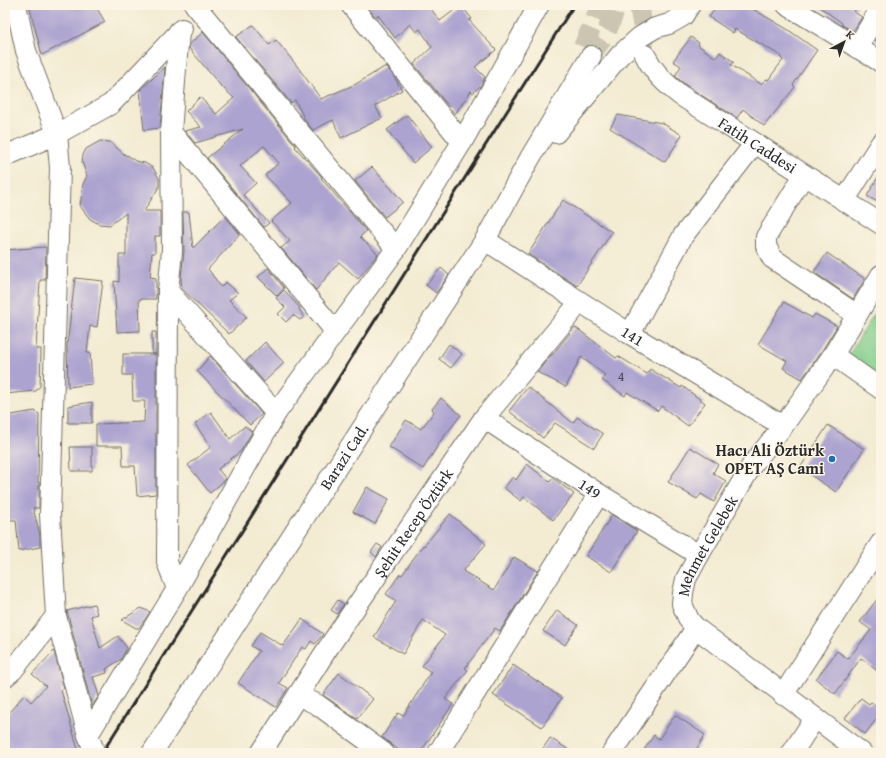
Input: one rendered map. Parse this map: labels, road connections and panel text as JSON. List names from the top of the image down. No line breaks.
{"streets":{"street":["Fatih Caddesi","141","Barazi Cad.","149","Şehit Recep Öztürk","Mehmet Gelebek"]},"crossings":[["141","Barazi Cad."],["141","Şehit Recep Öztürk"],["141","Mehmet Gelebek"],["149","Şehit Recep Öztürk"],["149","Mehmet Gelebek"]],"places":["Hacı Ali Öztürk OPET AŞ Cami"],"house_numbers":["4"],"north":"top right"}
